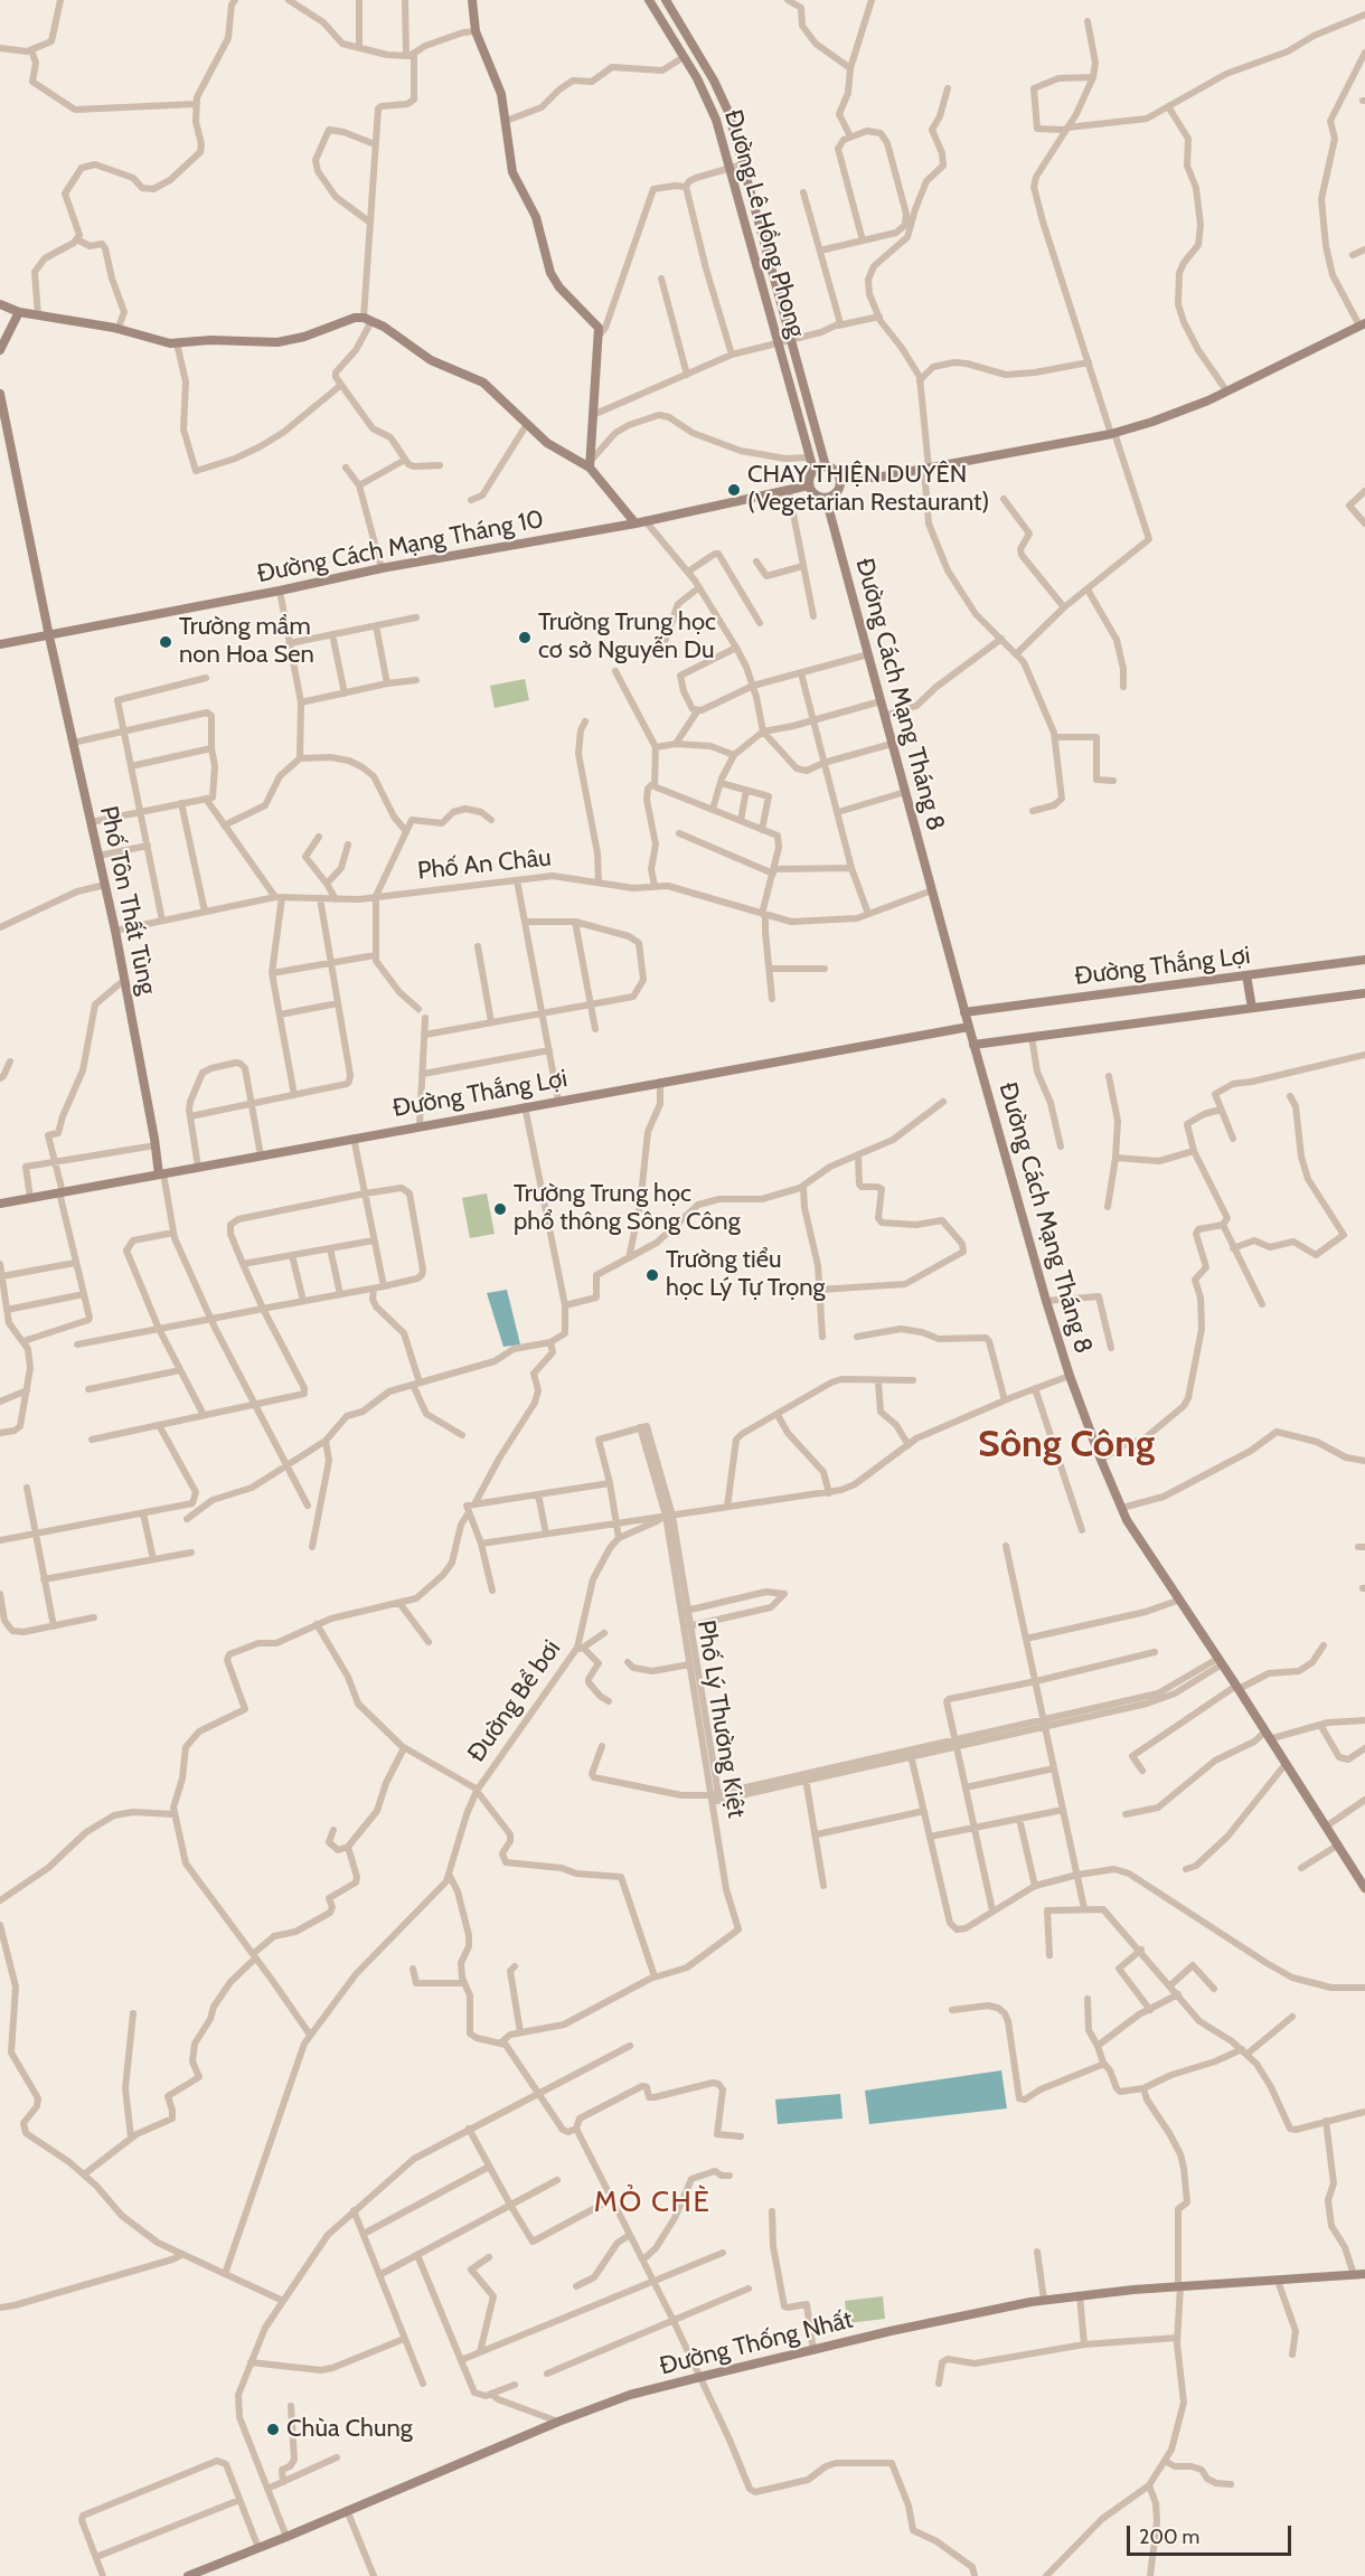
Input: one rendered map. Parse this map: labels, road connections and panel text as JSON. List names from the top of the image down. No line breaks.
{"streets":{"street":["Đường Lê Hồng Phong","Đường Cách Mạng Tháng 10","Đường Cách Mạng Tháng 8","Phố An Châu","Phố Tôn Thất Tùng","Đường Thắng Lợi","Đường Bể bơi","Phố Lý Thường Kiệt","Đường Thống Nhất"]},"crossings":[["Đường Lê Hồng Phong","Đường Cách Mạng Tháng 10"],["Đường Lê Hồng Phong","Đường Cách Mạng Tháng 8"],["Đường Cách Mạng Tháng 10","Đường Cách Mạng Tháng 8"],["Đường Cách Mạng Tháng 10","Phố Tôn Thất Tùng"],["Đường Cách Mạng Tháng 8","Phố An Châu"],["Đường Cách Mạng Tháng 8","Đường Thắng Lợi"],["Phố An Châu","Phố Tôn Thất Tùng"],["Phố Tôn Thất Tùng","Đường Thắng Lợi"]],"districts":["Sông Công","MỎ CHÈ"],"places":["CHAY THIỆN DUYÊN (Vegetarian Restaurant)","Trường Trung học cơ sở Nguyễn Du","Trường mầm non Hoa Sen","Trường Trung học phổ thông Sông Công","Trường tiểu học Lý Tự Trọng","Chùa Chung"],"scale_bar":"200 m"}
